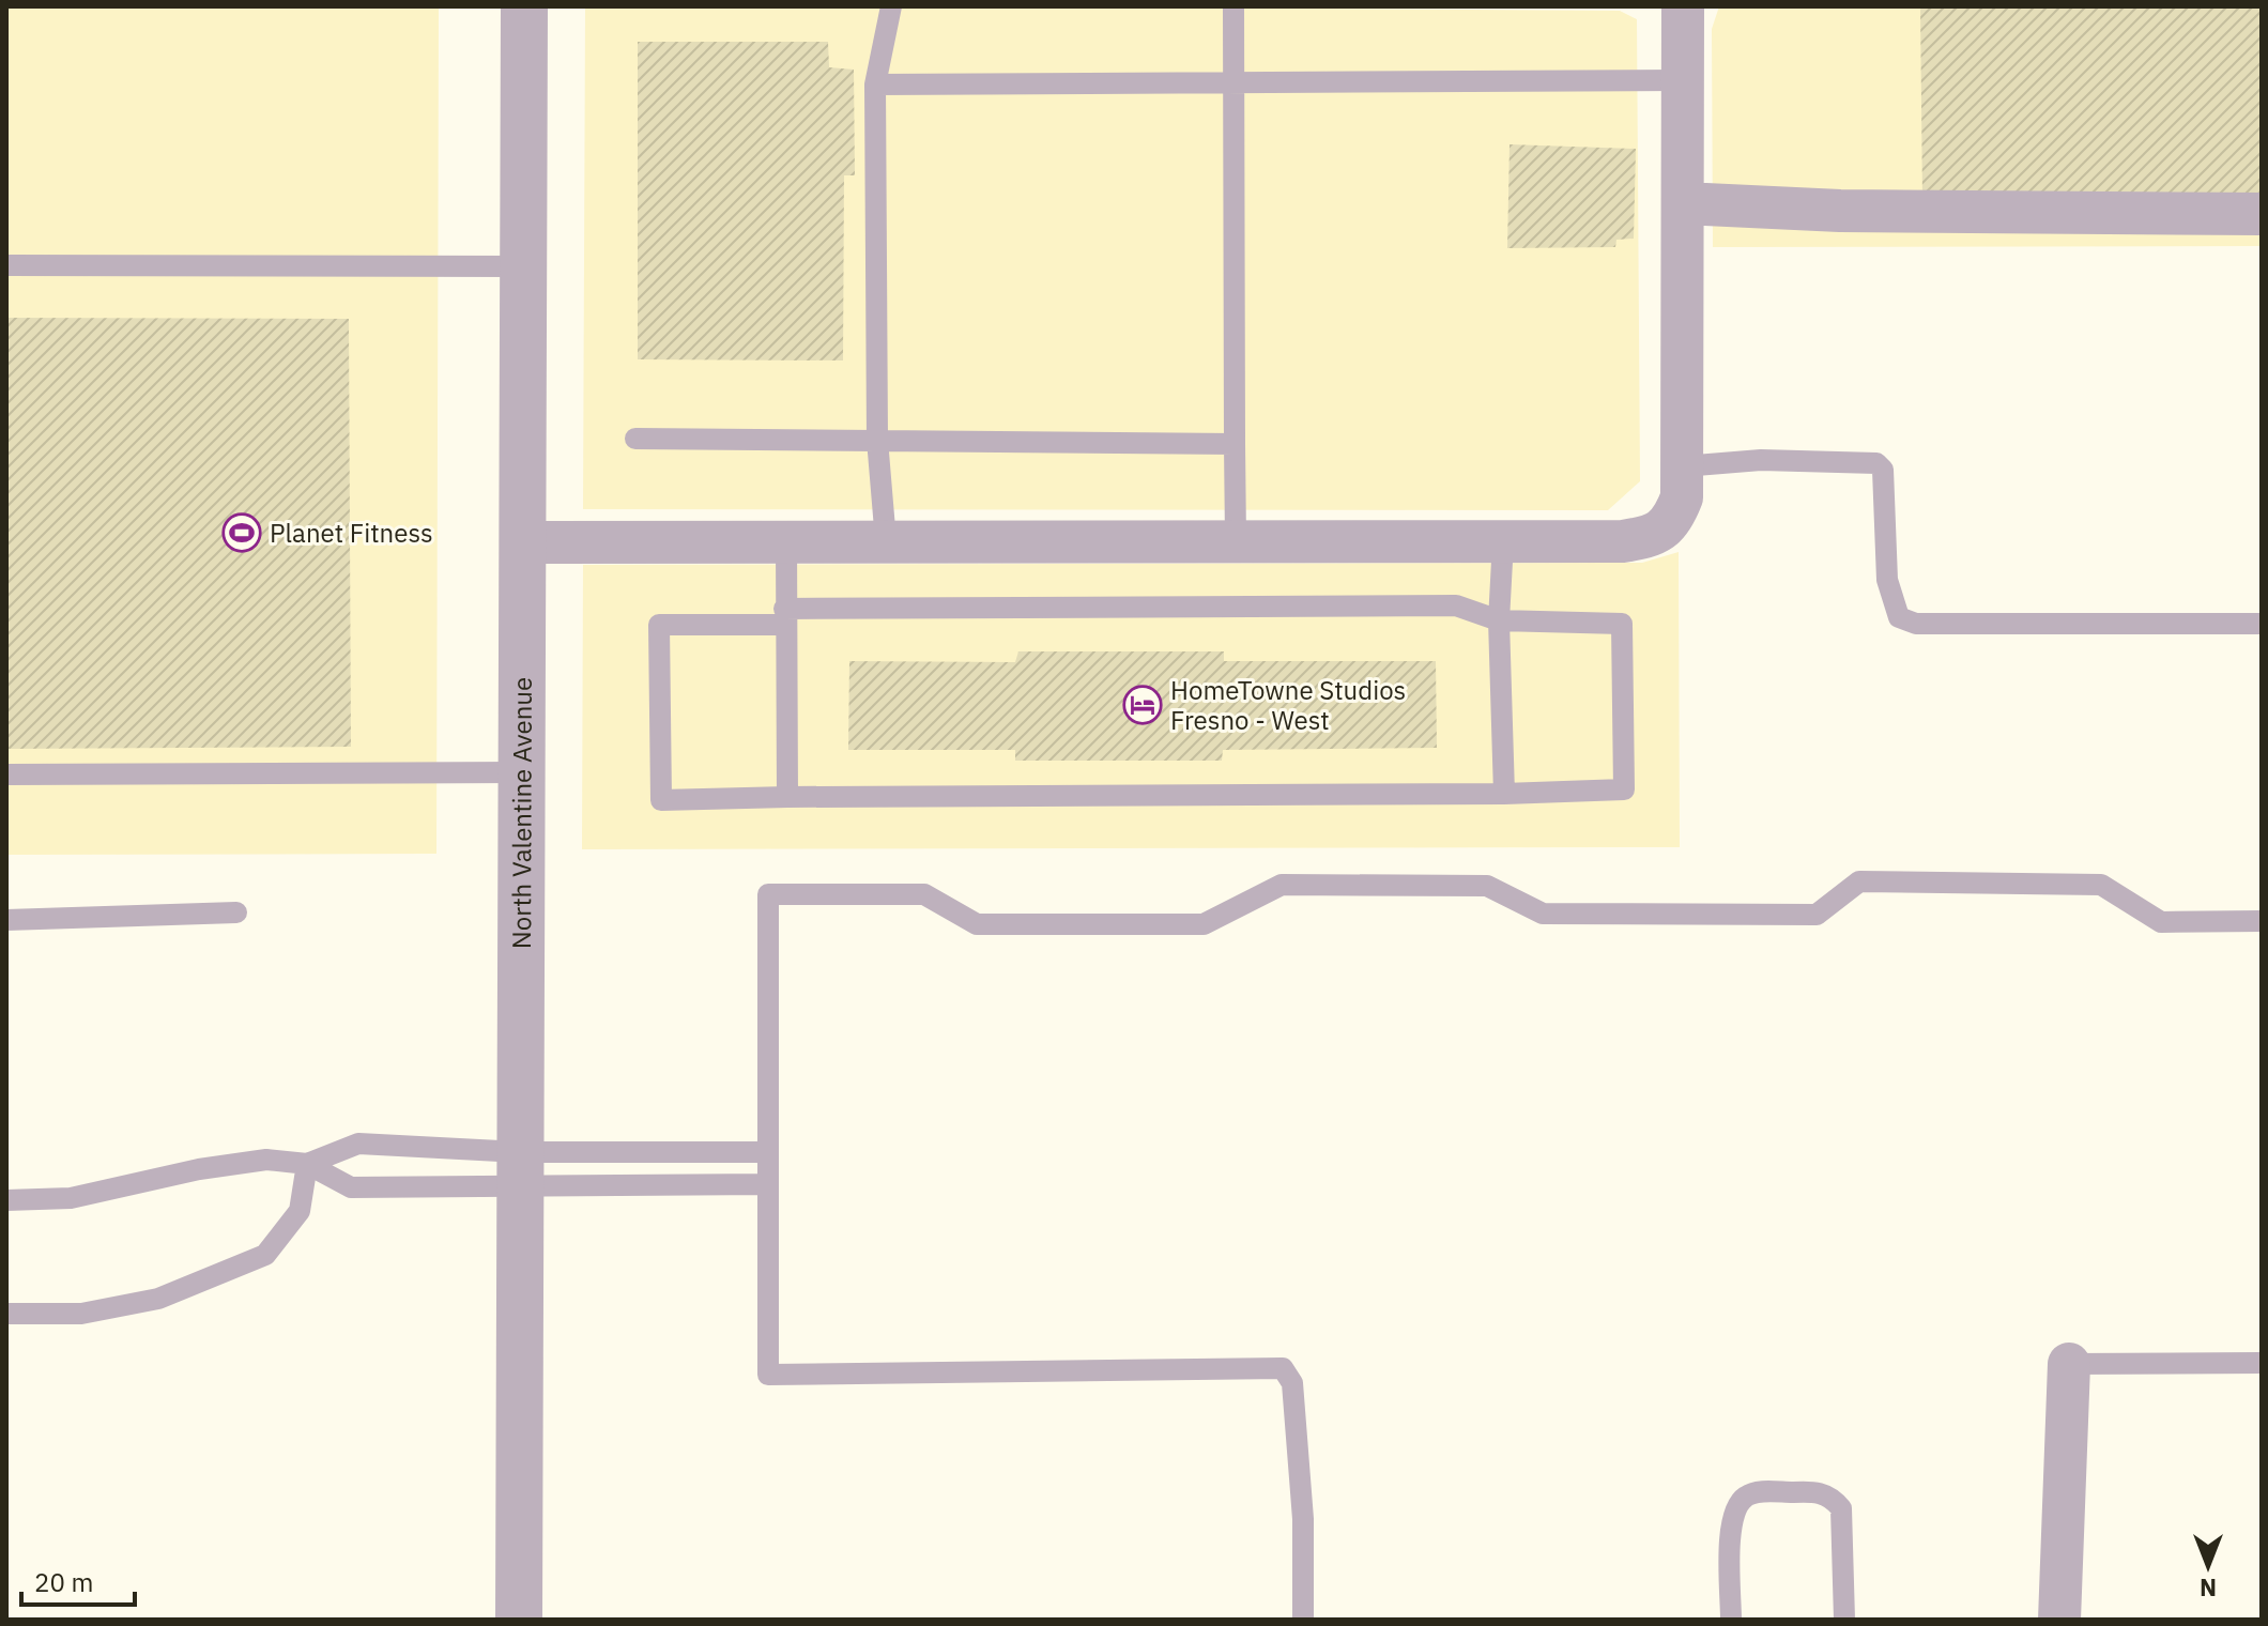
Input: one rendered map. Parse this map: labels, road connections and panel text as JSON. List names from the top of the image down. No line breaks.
{"streets":{"street":["North Valentine Avenue"]},"places":{"sports":["Planet Fitness"],"hotel":["HomeTowne Studios Fresno - West"]},"scale_bar":"20 m","north":"bottom"}
